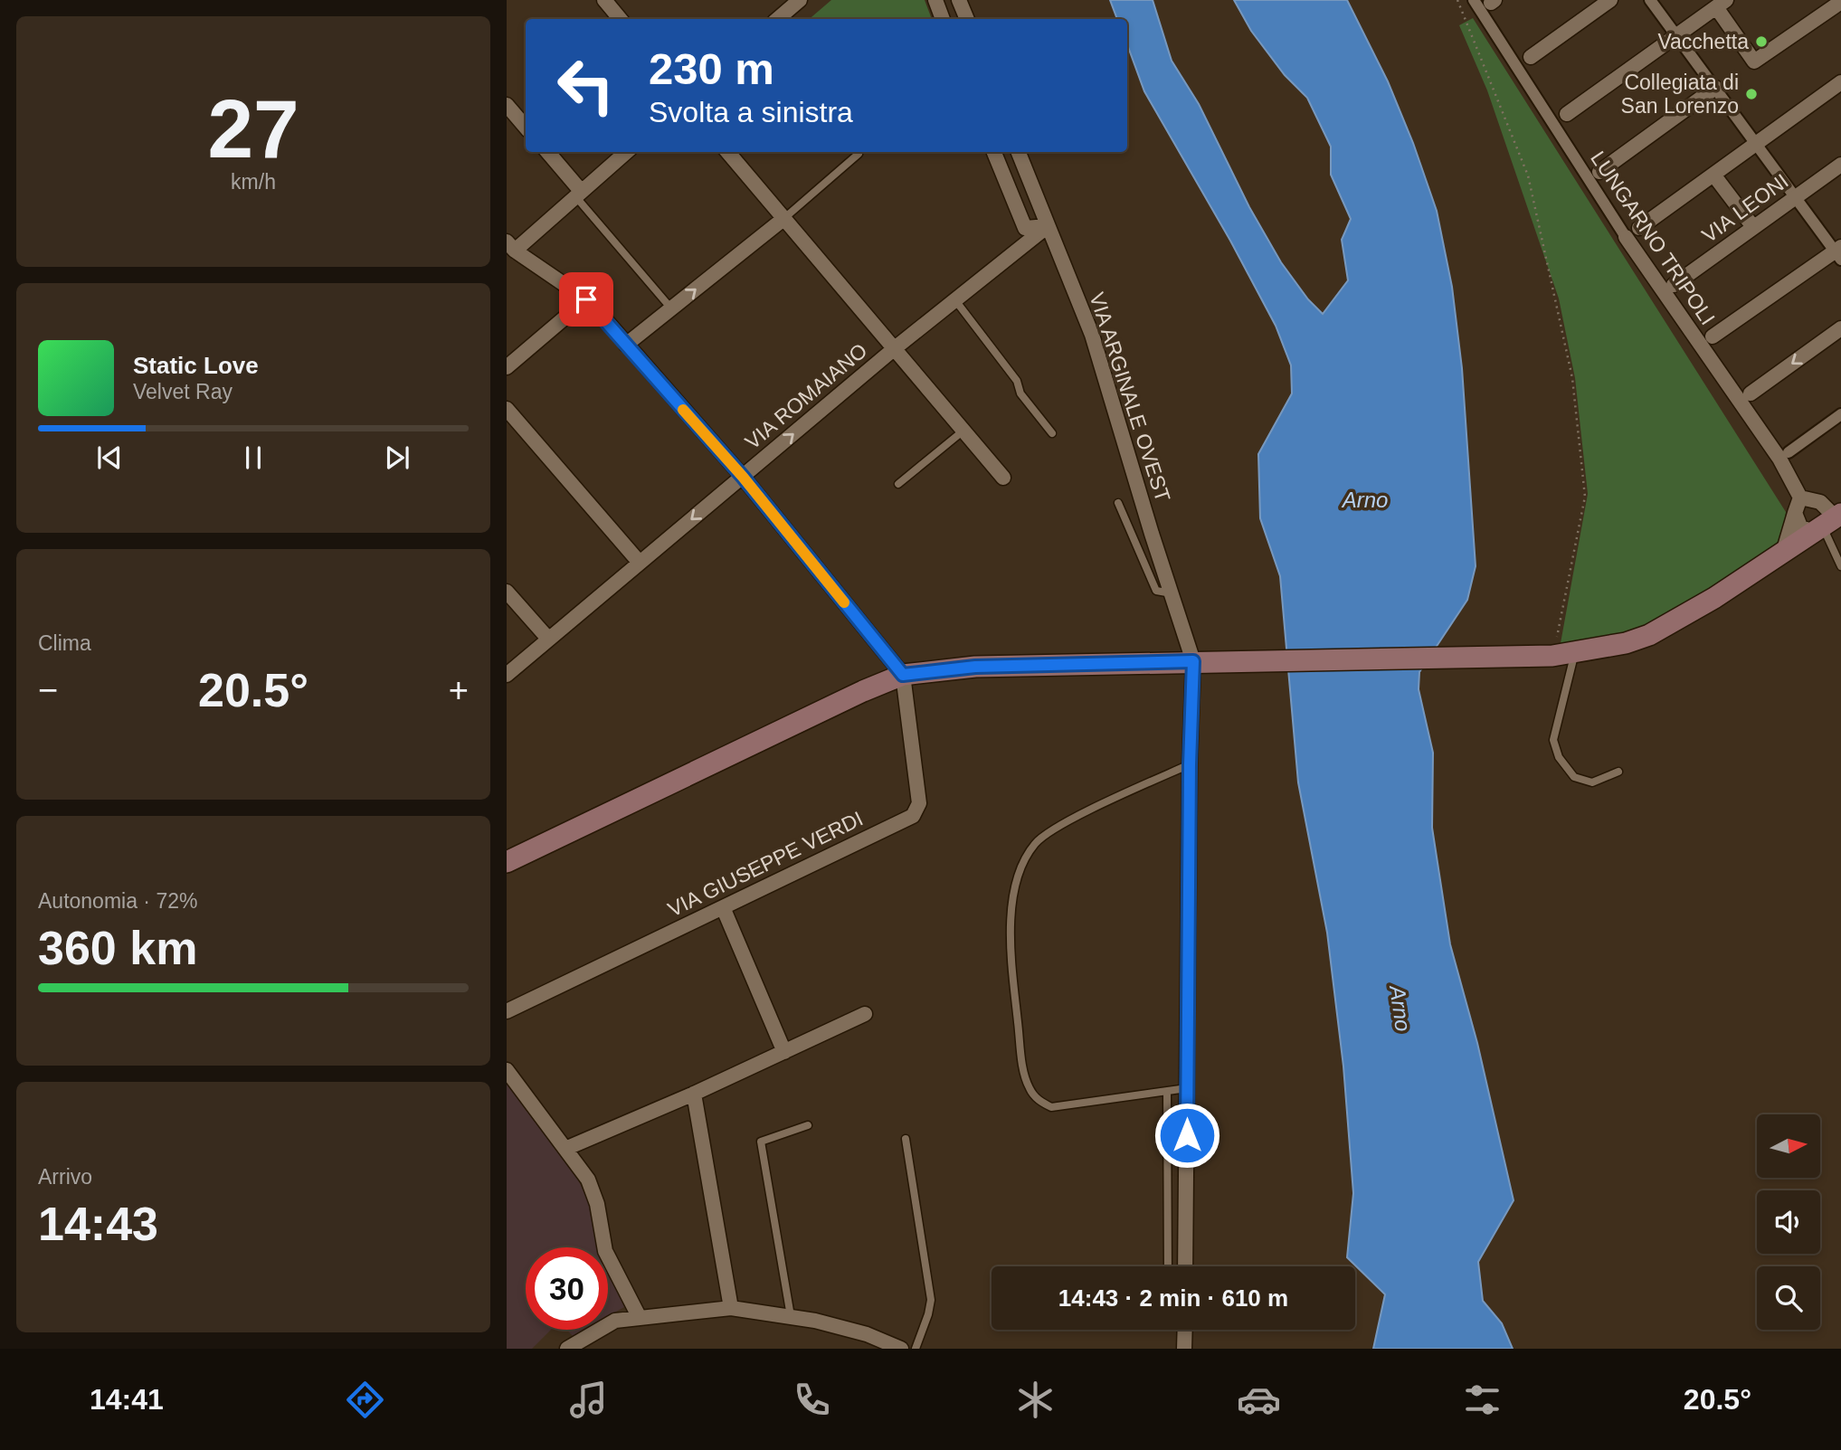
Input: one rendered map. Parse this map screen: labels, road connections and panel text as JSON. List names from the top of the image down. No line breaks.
{"streets":{"street":["VIA LEONI","LUNGARNO TRIPOLI","VIA ROMAIANO","VIA ARGINALE OVEST","VIA GIUSEPPE VERDI"]},"crossings":[["VIA ROMAIANO","VIA ARGINALE OVEST"]],"water":["Arno"],"places":["Vacchetta","Collegiata di San Lorenzo"],"north":"right","page":{"tile":[["27","km/h"],"Clima",["Autonomia · 72%","360 km"],["Arrivo","14:43"]],"turn":["230 m","Svolta a sinistra"],"song":["Static Love","Velvet Ray"],"heat":["−","20.5°","+"],"limit":"30","trip":"14:43 · 2 min · 610 m","tabs":["14:41","20.5°"]}}
